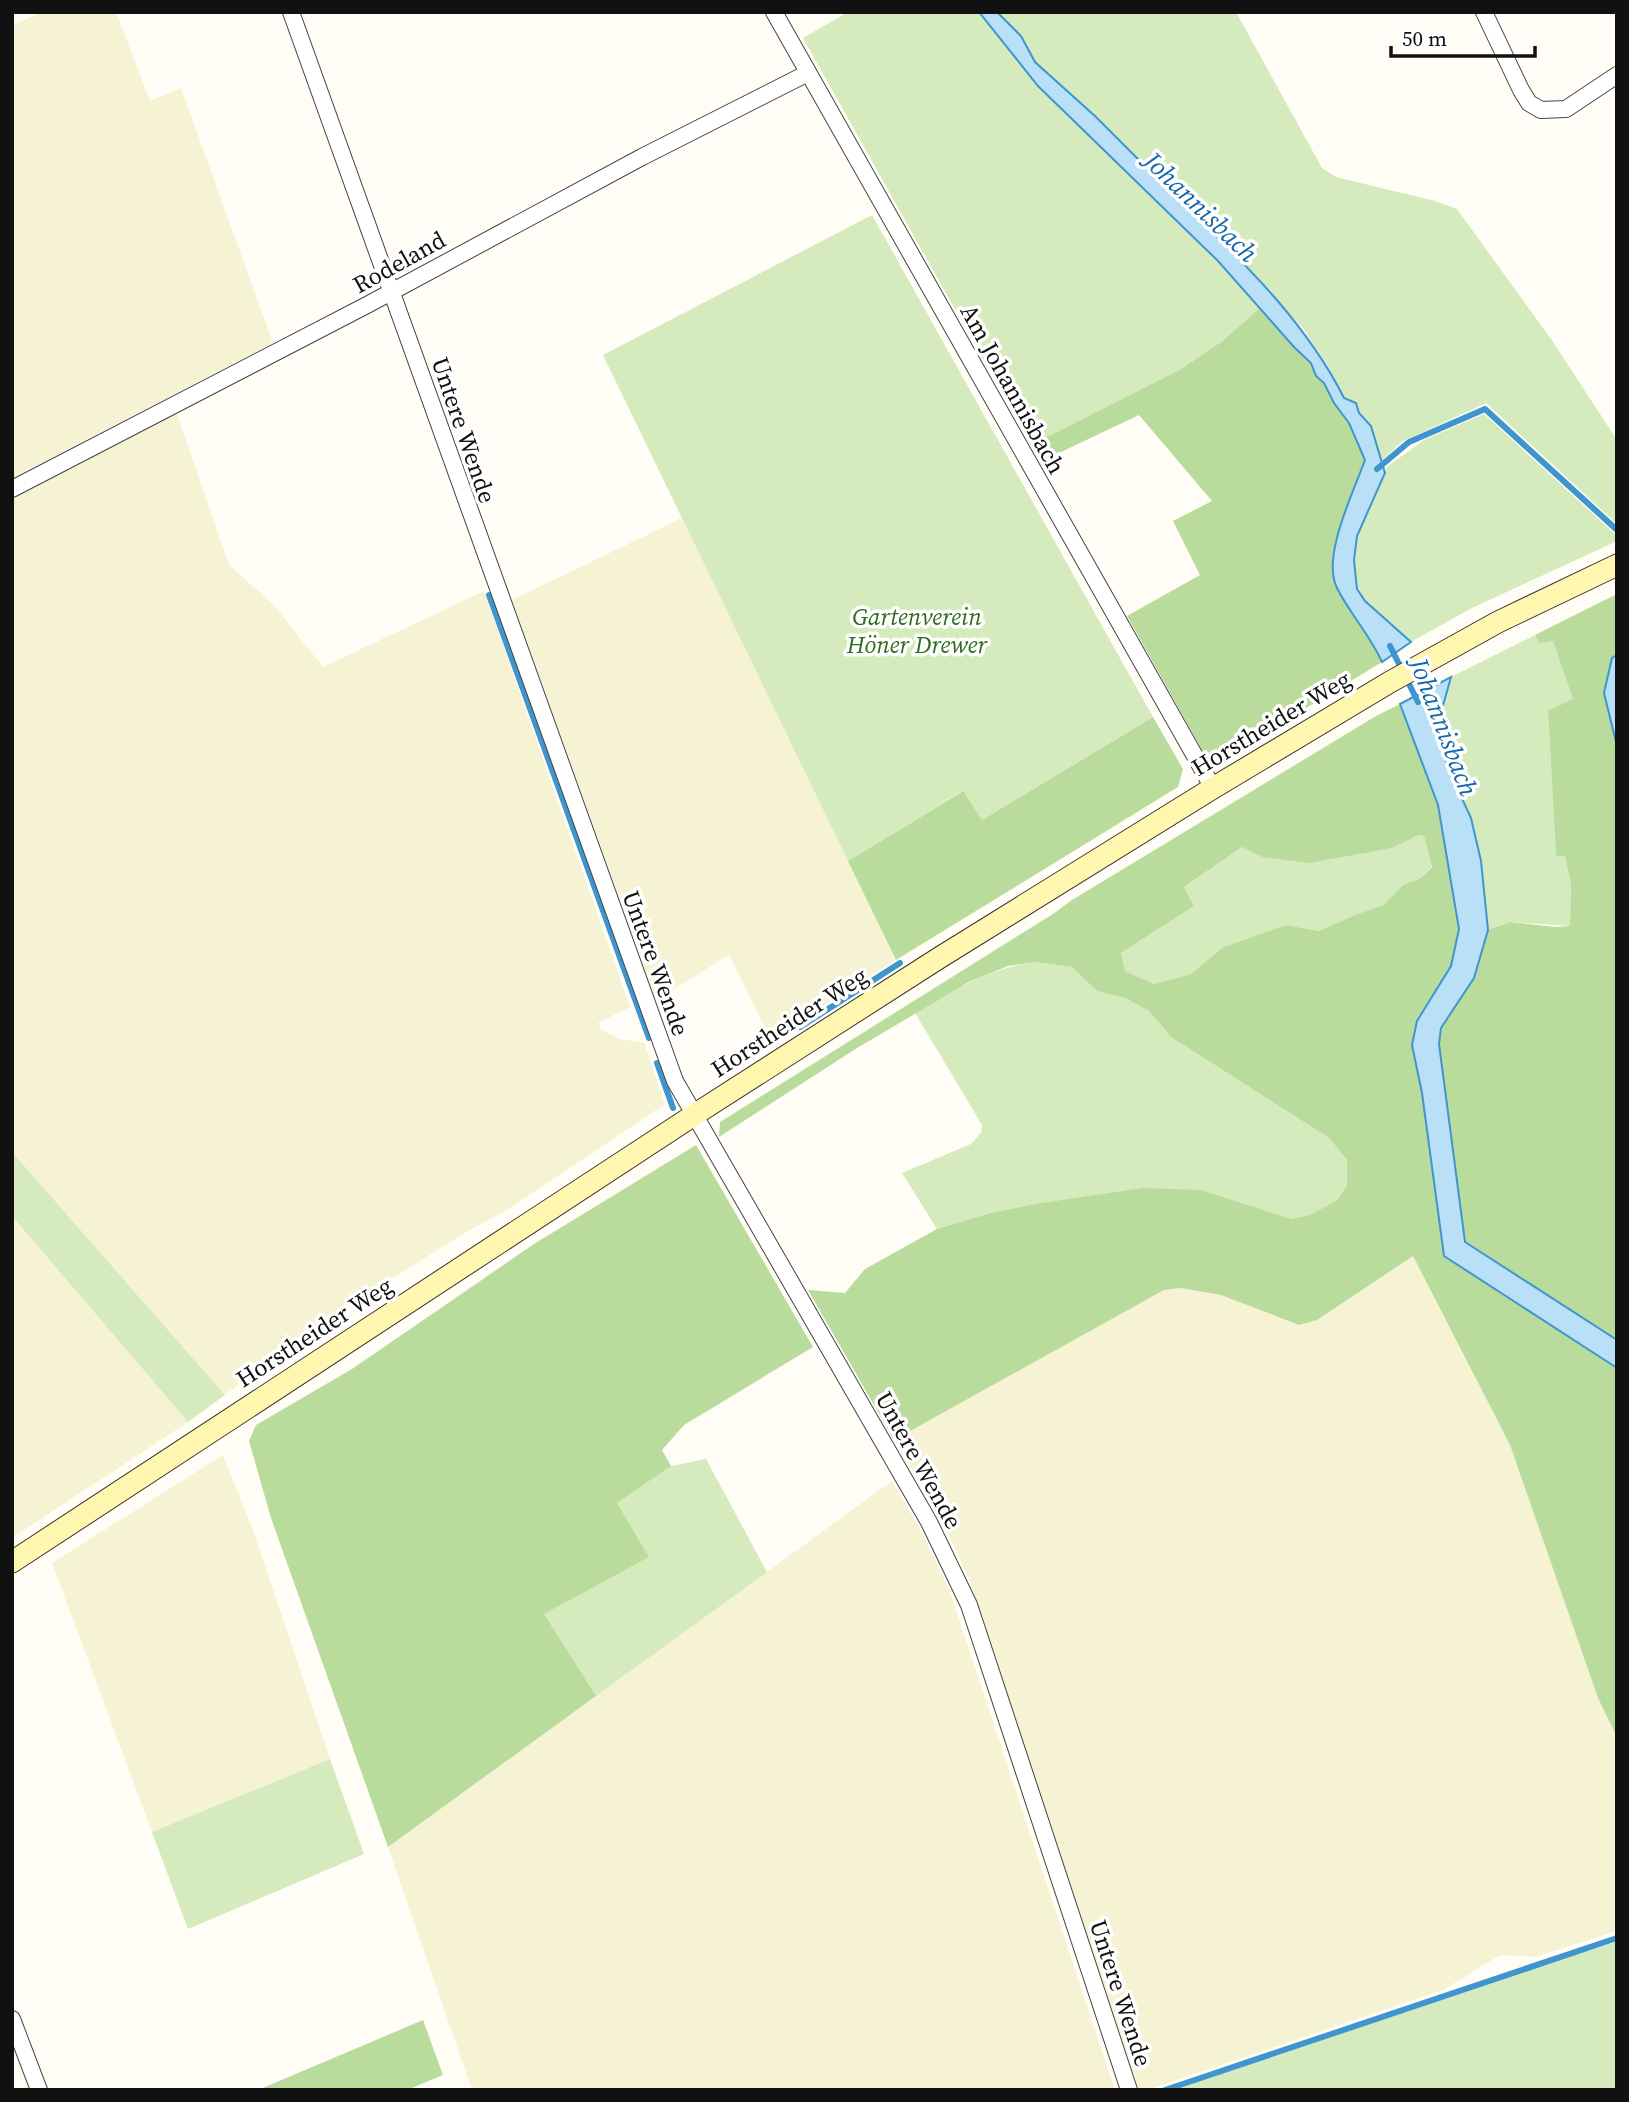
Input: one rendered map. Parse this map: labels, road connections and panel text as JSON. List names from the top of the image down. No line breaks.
{"streets":{"street":["Rodeland","Am Johannisbach","Untere Wende","Horstheider Weg"]},"crossings":[["Rodeland","Am Johannisbach"],["Rodeland","Untere Wende"],["Am Johannisbach","Horstheider Weg"],["Untere Wende","Horstheider Weg"]],"water":["Johannisbach"],"parks":["Gartenverein Höner Drewer"],"scale_bar":"50 m"}
